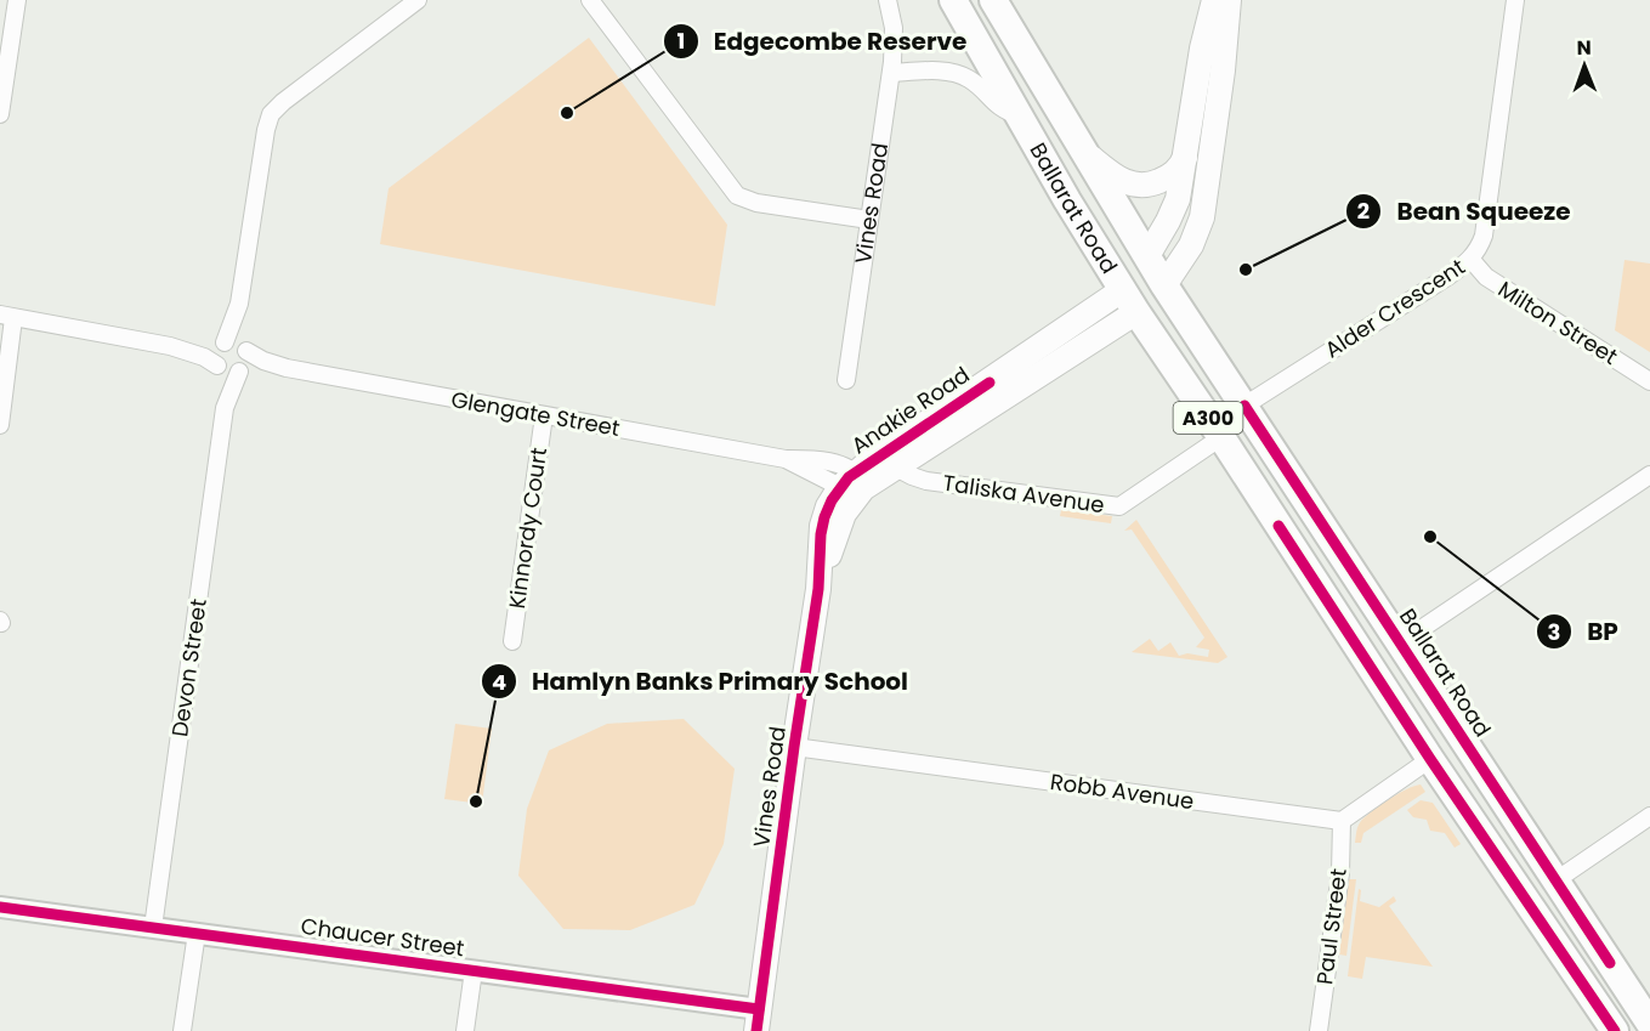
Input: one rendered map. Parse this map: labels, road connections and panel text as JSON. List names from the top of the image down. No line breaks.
{"streets":{"highway":["Ballarat Road","Anakie Road","A300"],"main road":["Vines Road"],"street":["Alder Crescent","Milton Street","Glengate Street","Taliska Avenue","Kinnordy Court","Devon Street","Robb Avenue","Paul Street","Chaucer Street"]},"crossings":[["Vines Road","Anakie Road"],["Vines Road","Glengate Street"],["Vines Road","Robb Avenue"],["Vines Road","Chaucer Street"],["Ballarat Road","Alder Crescent"],["Ballarat Road","Anakie Road"],["Ballarat Road","Taliska Avenue"],["Alder Crescent","Milton Street"],["Anakie Road","Glengate Street"],["Anakie Road","Taliska Avenue"],["Glengate Street","Kinnordy Court"],["Glengate Street","Devon Street"],["Devon Street","Chaucer Street"],["Robb Avenue","Paul Street"]],"places":["Edgecombe Reserve","Bean Squeeze","BP","Hamlyn Banks Primary School"],"north":"top"}
